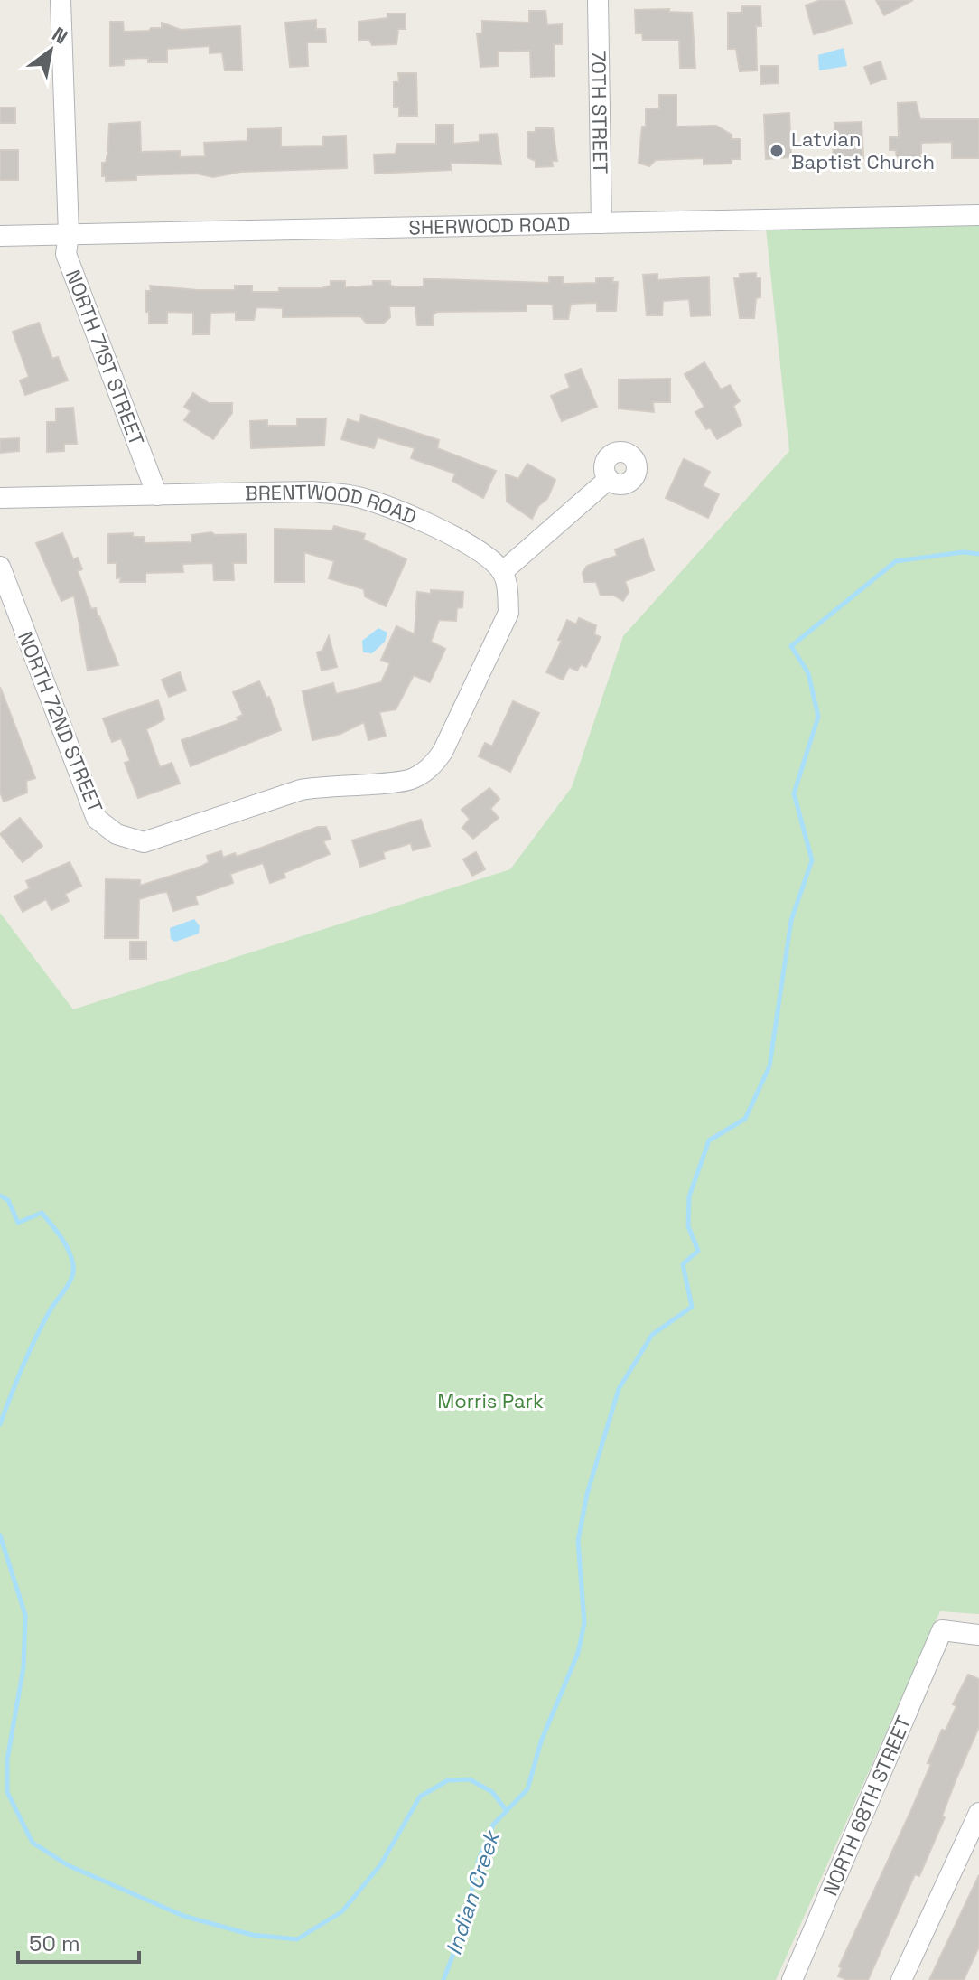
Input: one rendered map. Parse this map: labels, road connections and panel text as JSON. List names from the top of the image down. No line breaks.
{"streets":{"street":["70TH STREET","SHERWOOD ROAD","NORTH 71ST STREET","BRENTWOOD ROAD","NORTH 72ND STREET","NORTH 68TH STREET"]},"crossings":[["70TH STREET","SHERWOOD ROAD"],["SHERWOOD ROAD","NORTH 71ST STREET"],["NORTH 71ST STREET","BRENTWOOD ROAD"],["BRENTWOOD ROAD","NORTH 72ND STREET"]],"water":["Indian Creek"],"parks":["Morris Park"],"places":["Latvian Baptist Church"],"scale_bar":"50 m","north":"top right"}
